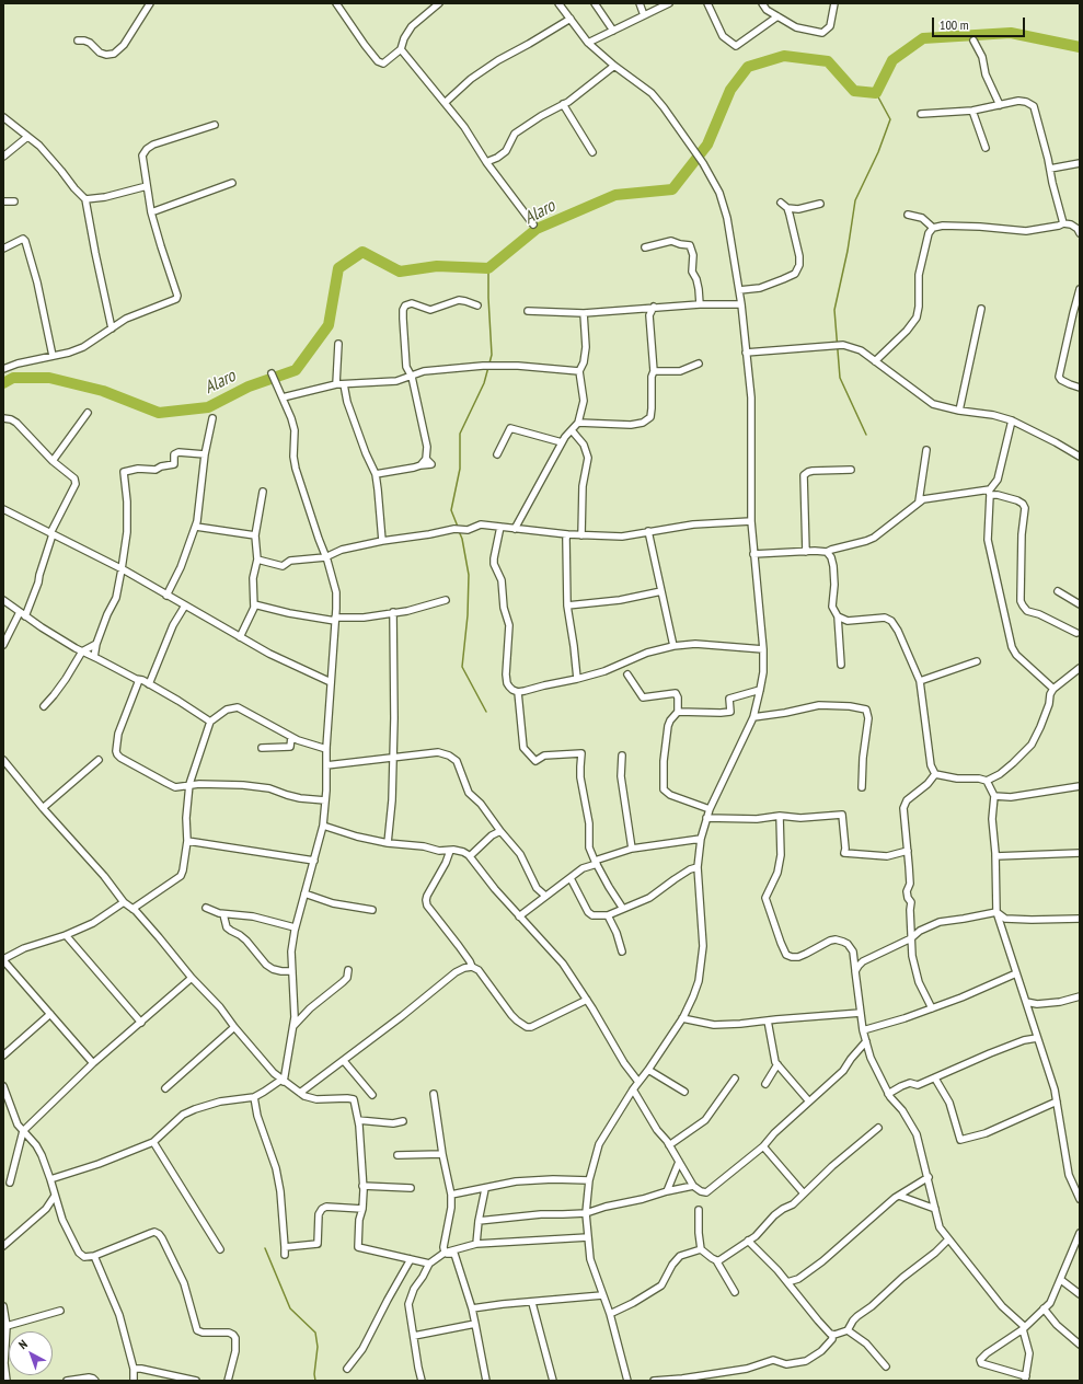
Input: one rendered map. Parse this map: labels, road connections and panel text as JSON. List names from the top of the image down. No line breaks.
{"water":["Alaro"],"scale_bar":"100 m","north":"top left"}
